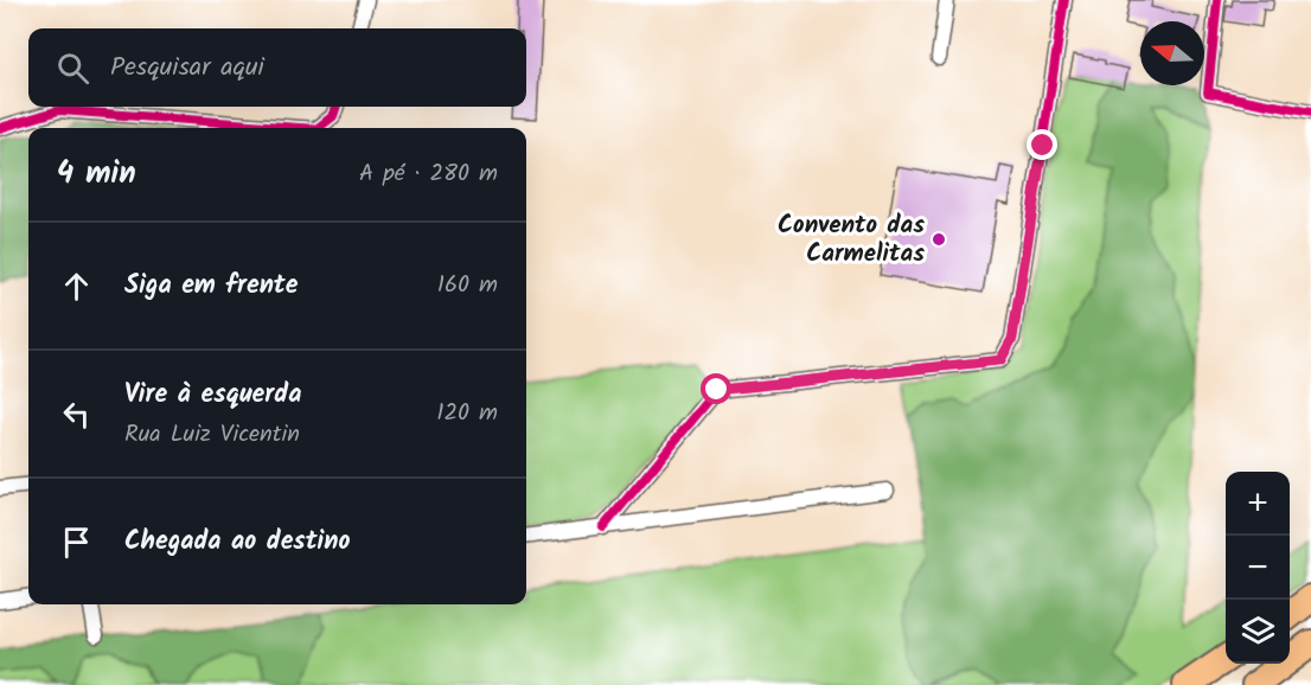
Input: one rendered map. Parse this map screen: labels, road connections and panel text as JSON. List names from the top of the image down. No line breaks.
{"places":["Convento das Carmelitas"],"north":"left","page":{"search":"Pesquisar aqui","heading":["4 min","A pé · 280 m"],"list":[["Siga em frente","160 m"],["Vire à esquerda","Rua Luiz Vicentin","120 m"],"Chegada ao destino"],"map_buttons":["+","−"]}}
